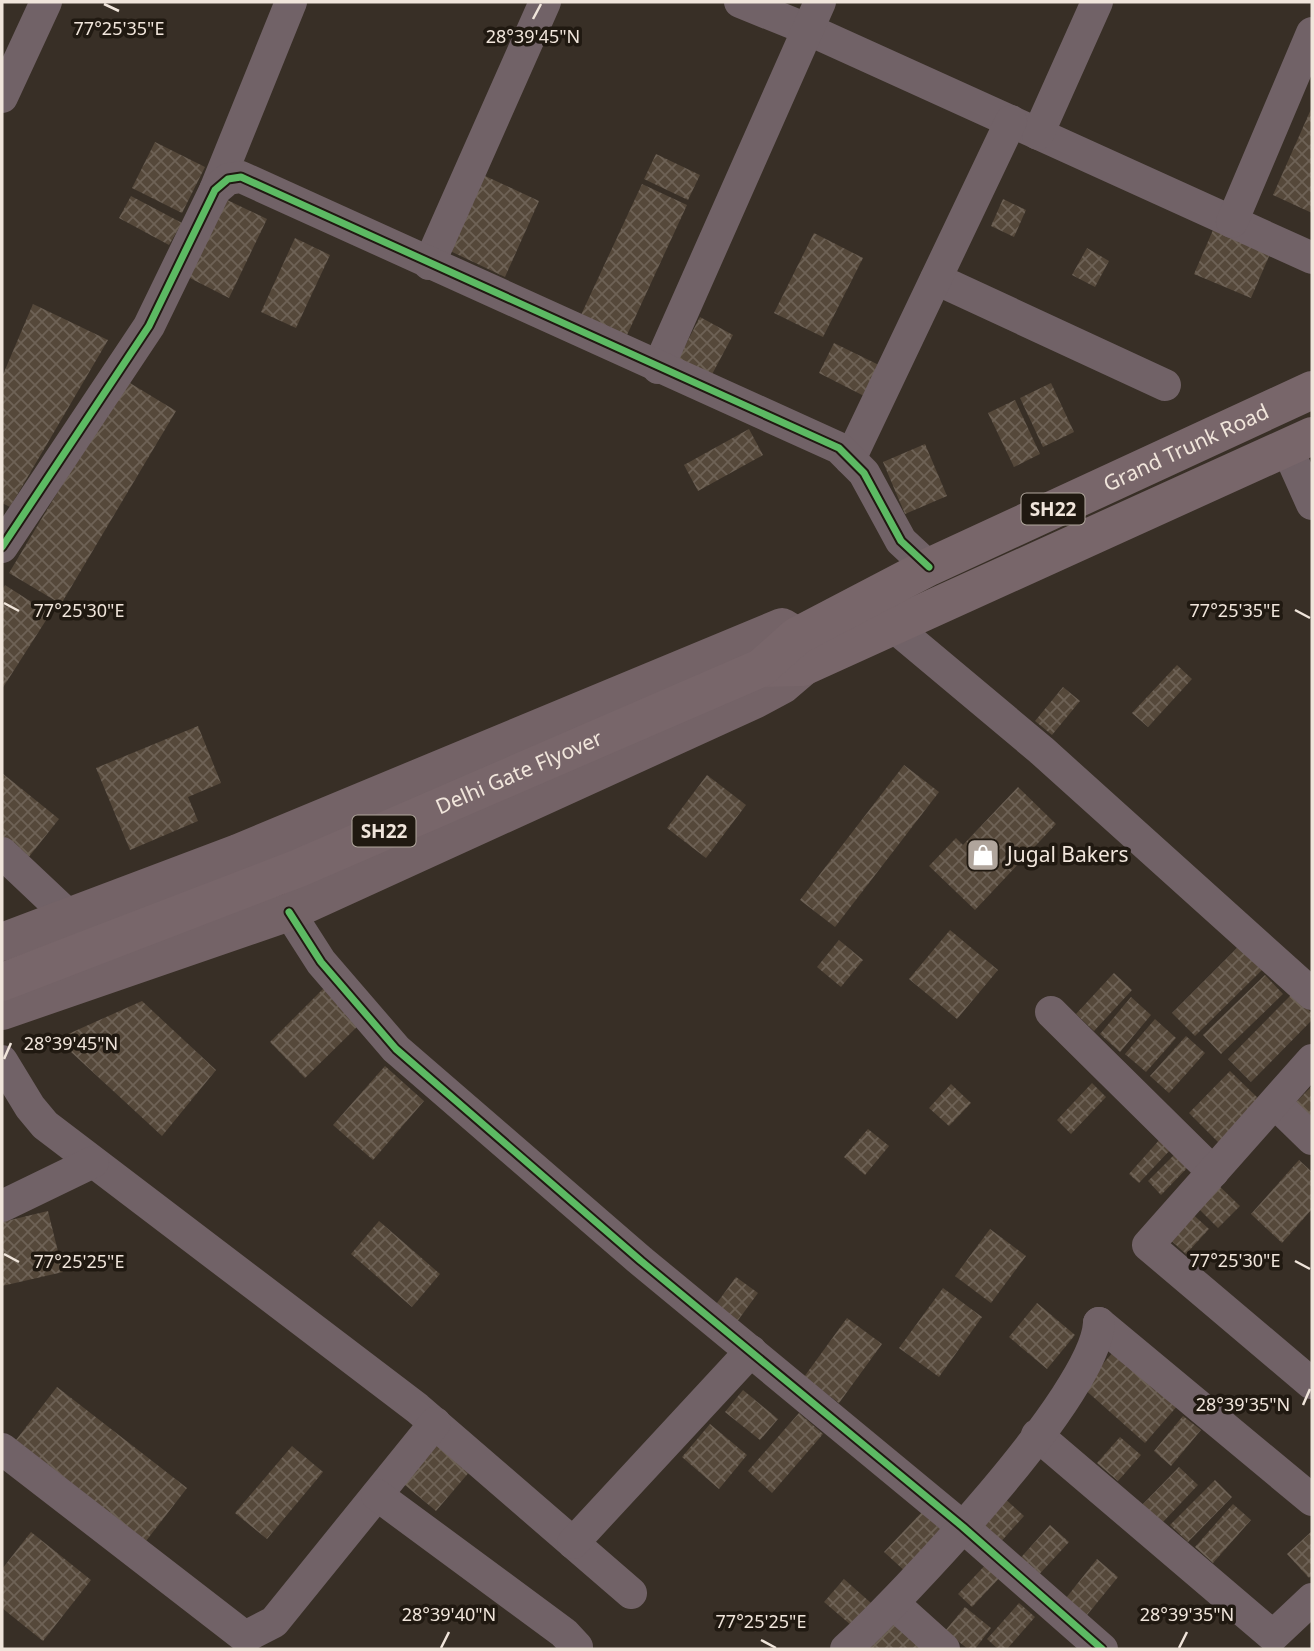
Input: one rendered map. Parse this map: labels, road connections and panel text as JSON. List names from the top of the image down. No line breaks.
{"streets":{"highway":["Grand Trunk Road","SH22","Delhi Gate Flyover"]},"crossings":[["Grand Trunk Road","Delhi Gate Flyover"]],"places":{"shop":["Jugal Bakers"]},"coordinates":["77°25'35\"E","28°39'45\"N","77°25'30\"E","77°25'25\"E","28°39'35\"N","28°39'40\"N"]}
